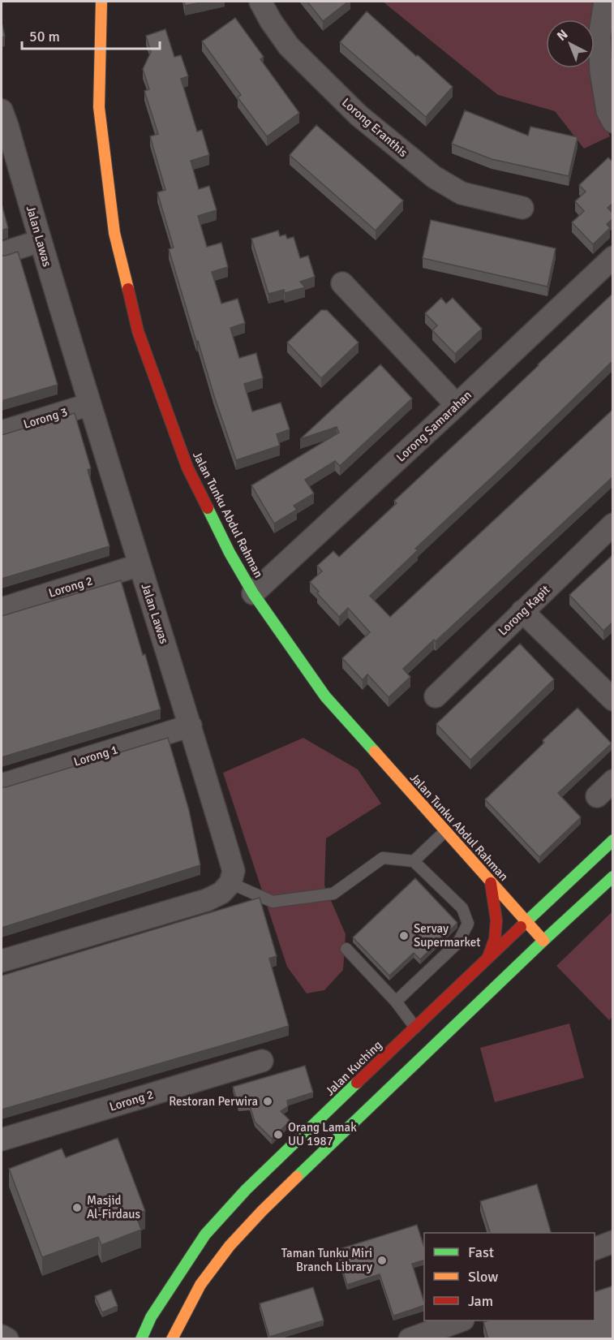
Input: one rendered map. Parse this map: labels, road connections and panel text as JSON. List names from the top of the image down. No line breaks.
{"streets":{"street":["Lorong Eranthis","Jalan Lawas","Lorong 3","Lorong Samarahan","Jalan Tunku Abdul Rahman","Lorong 2","Lorong Kapit","Lorong 1","Jalan Kuching"]},"crossings":[["Jalan Lawas","Lorong 3"],["Jalan Lawas","Lorong 2"],["Jalan Lawas","Lorong 1"],["Lorong Samarahan","Jalan Tunku Abdul Rahman"],["Jalan Tunku Abdul Rahman","Jalan Kuching"]],"places":["Servay Supermarket","Restoran Perwira","Orang Lamak UU 1987","Masjid Al-Firdaus","Taman Tunku Miri Branch Library"],"legend":["Fast","Slow","Jam"],"scale_bar":"50 m","north":"top left"}
